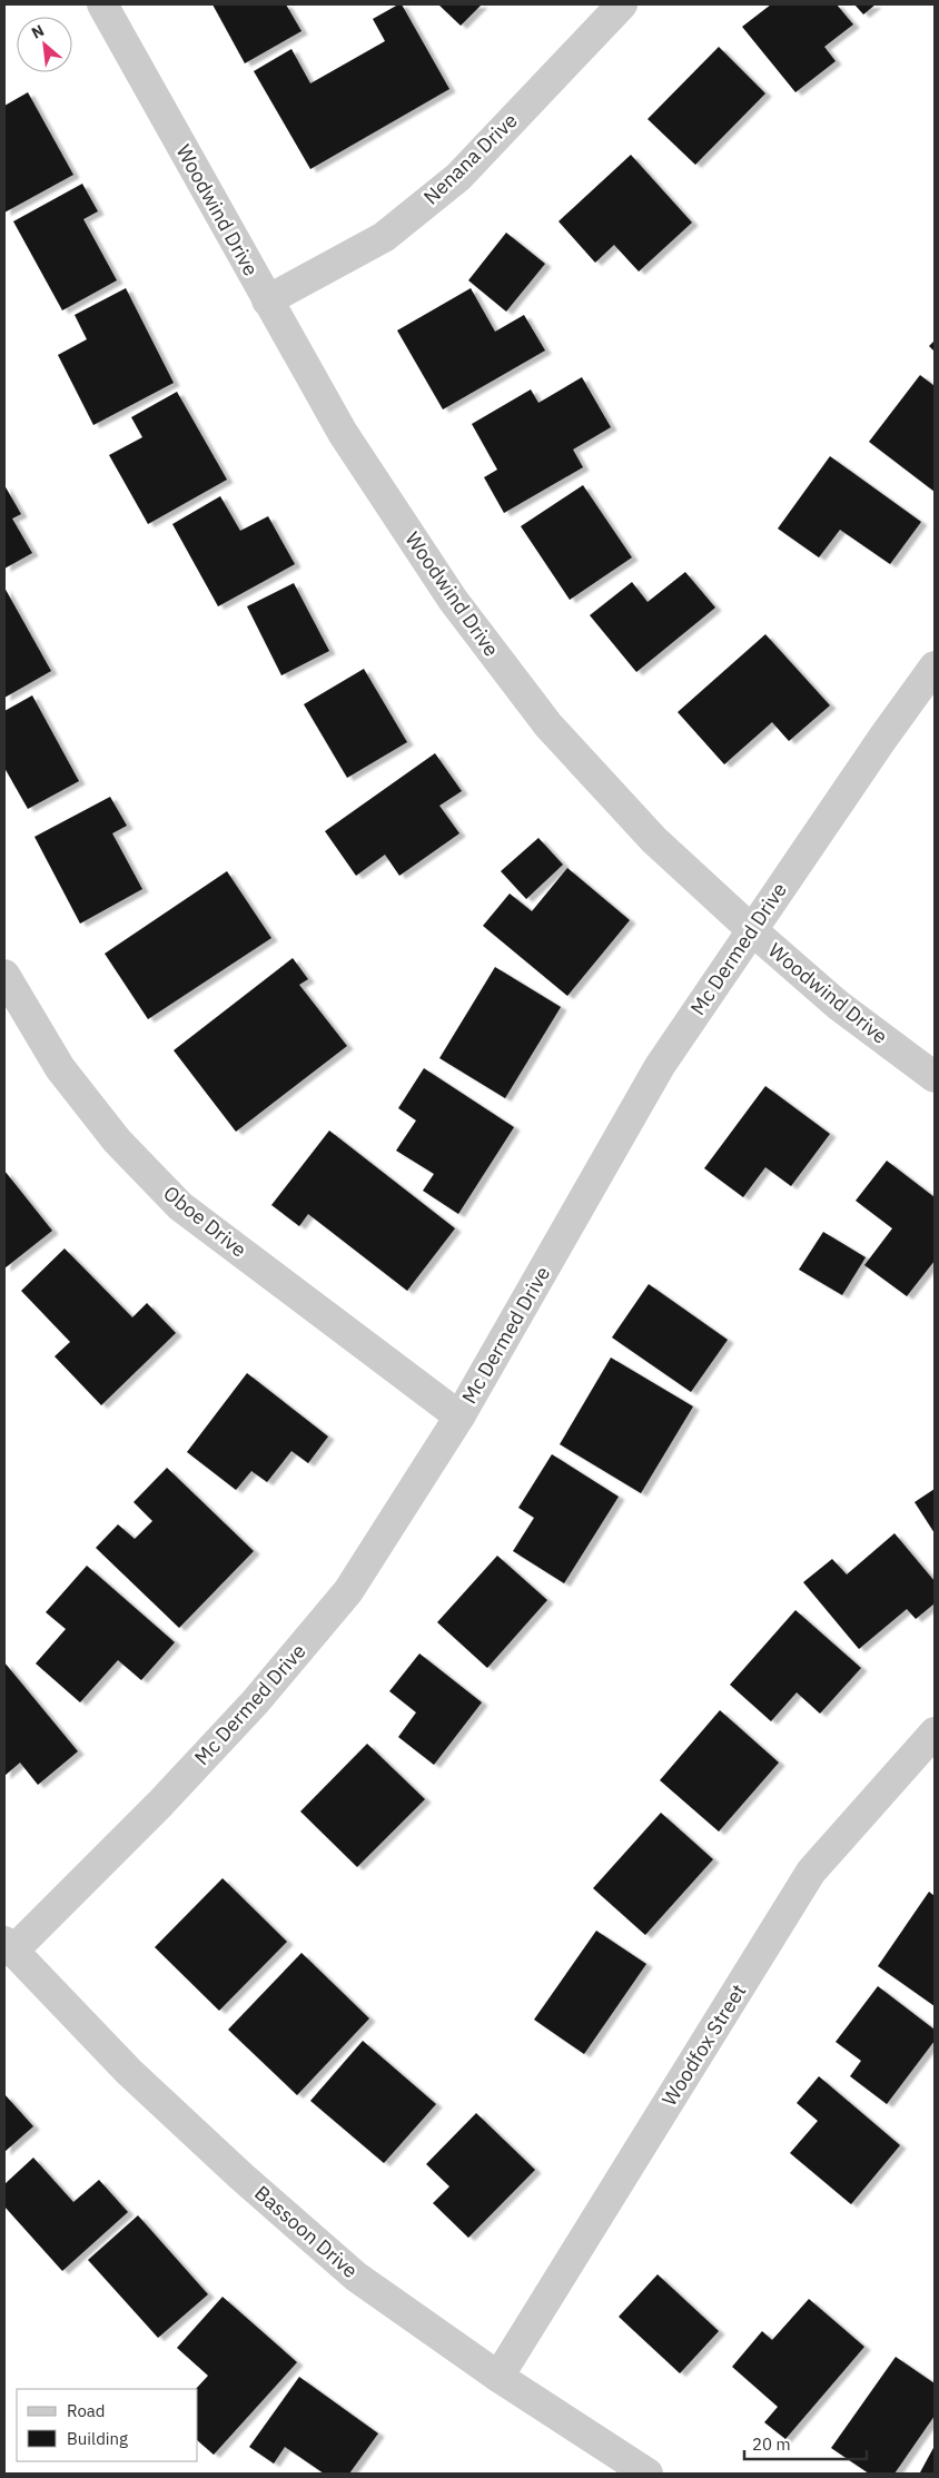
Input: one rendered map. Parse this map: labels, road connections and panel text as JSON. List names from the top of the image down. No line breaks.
{"streets":{"street":["Nenana Drive","Woodwind Drive","Mc Dermed Drive","Oboe Drive","Woodfox Street","Bassoon Drive"]},"crossings":[["Nenana Drive","Woodwind Drive"],["Woodwind Drive","Mc Dermed Drive"],["Mc Dermed Drive","Oboe Drive"],["Mc Dermed Drive","Bassoon Drive"],["Woodfox Street","Bassoon Drive"]],"legend":["Road","Building"],"scale_bar":"20 m","north":"top left"}
